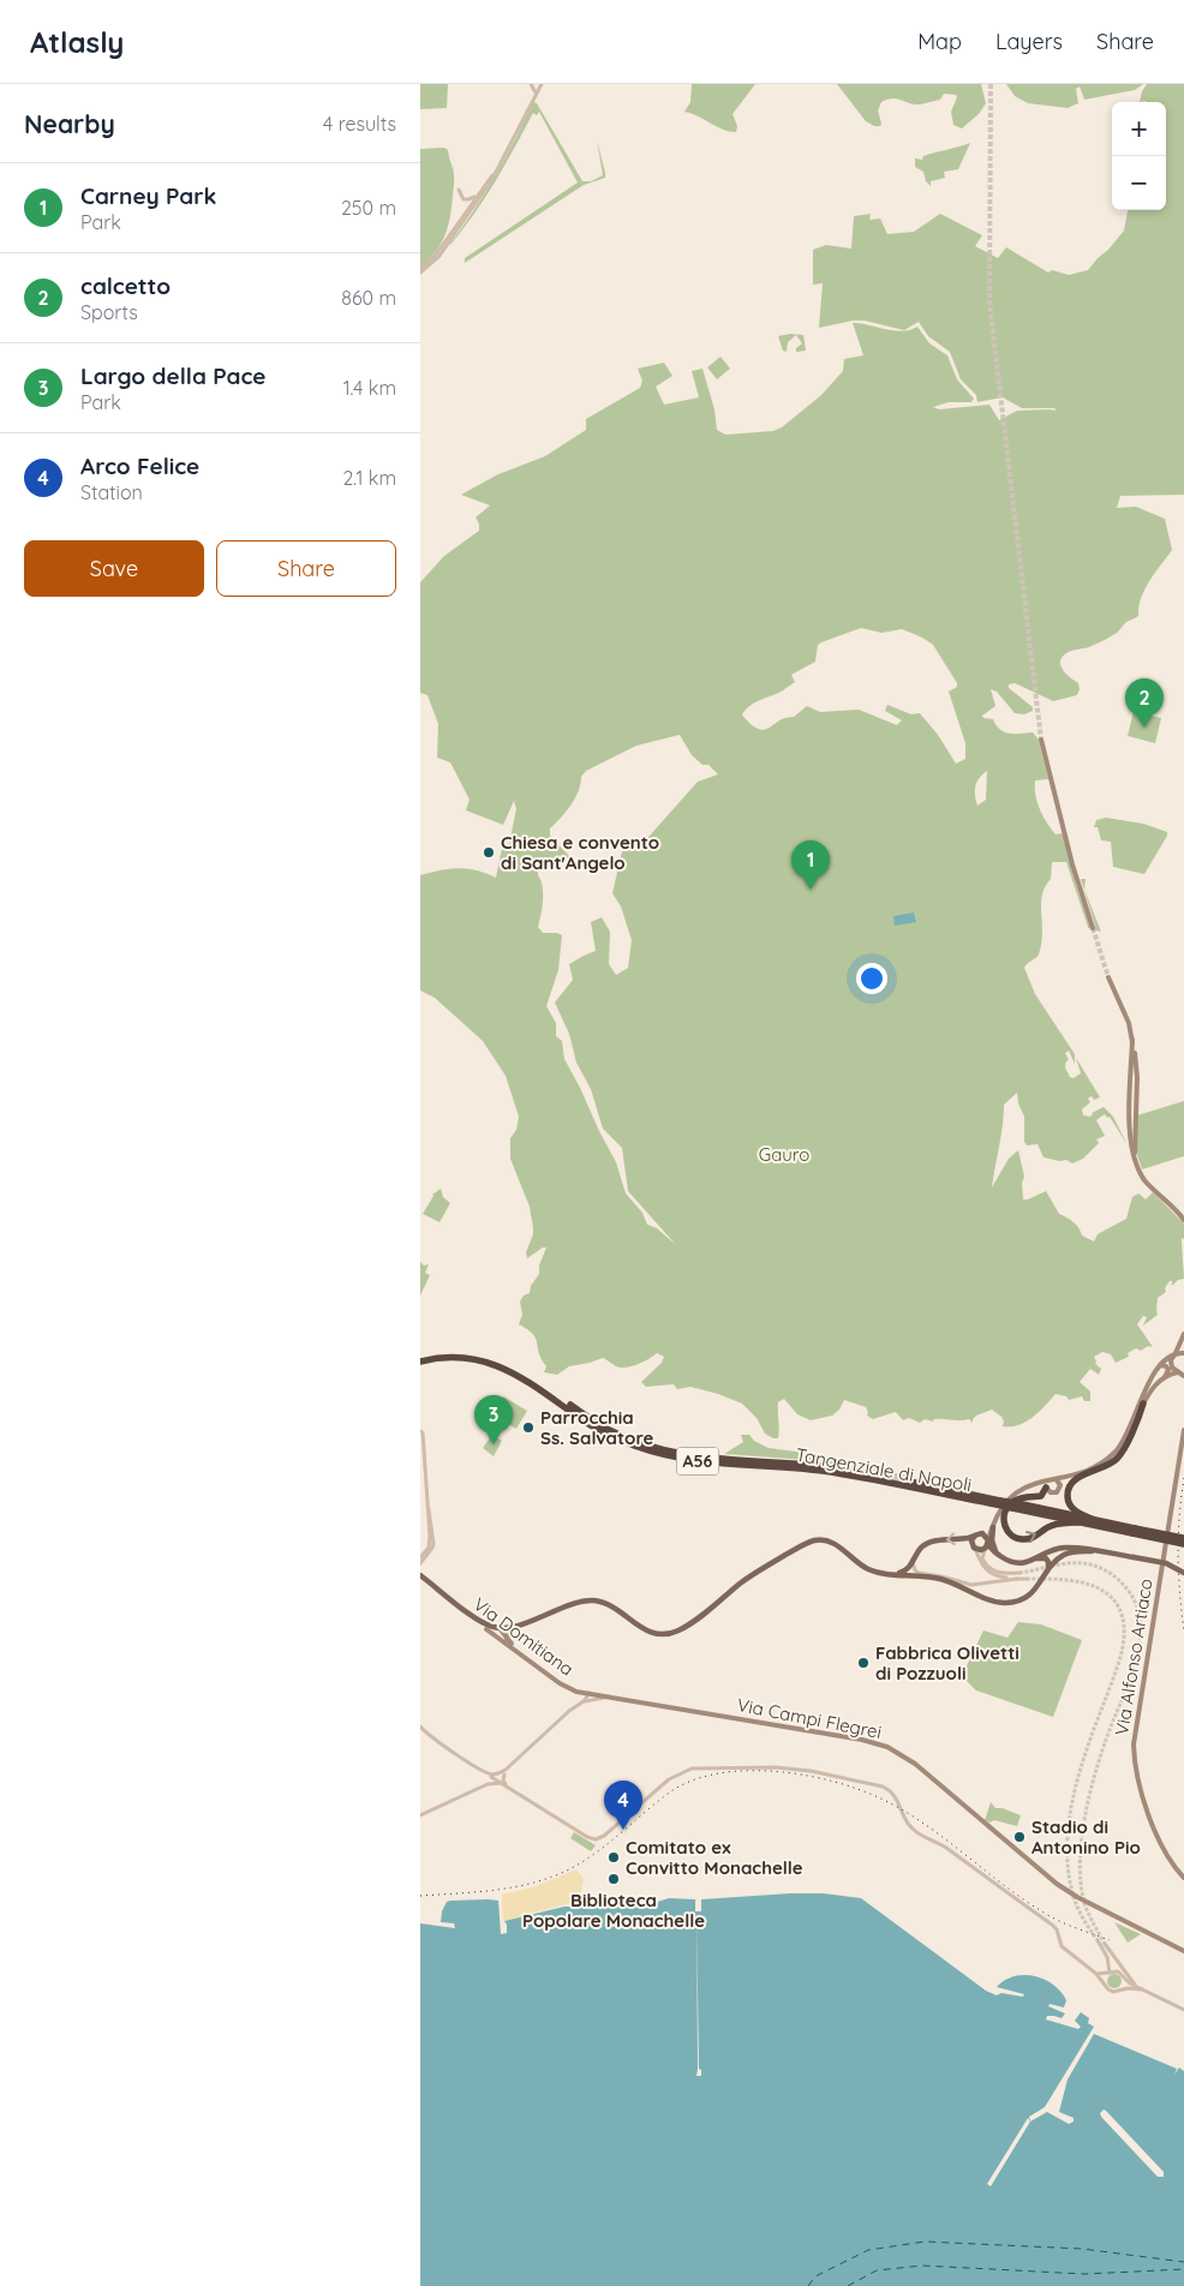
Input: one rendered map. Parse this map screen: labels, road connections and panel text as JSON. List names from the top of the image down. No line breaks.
{"streets":{"highway":["A56","Tangenziale di Napoli"],"main road":["Via Domitiana","Via Alfonso Artiaco","Via Campi Flegrei"]},"crossings":[["Via Domitiana","Via Campi Flegrei"]],"parks":["Gauro"],"places":["Chiesa e convento di Sant'Angelo","Parrocchia Ss. Salvatore","Fabbrica Olivetti di Pozzuoli","Stadio di Antonino Pio","Comitato ex Convitto Monachelle","Biblioteca Popolare Monachelle"],"page":{"header":"Atlasly","nav":["Map","Layers","Share"],"heading":["Nearby","4 results"],"map_buttons":["+","−"],"list":[{"mark":"1","name":"Carney Park","note":"Park","value":"250 m"},{"mark":"2","name":"calcetto","note":"Sports","value":"860 m"},{"mark":"3","name":"Largo della Pace","note":"Park","value":"1.4 km"},{"mark":"4","name":"Arco Felice","note":"Station","value":"2.1 km"}],"buttons":["Save","Share"],"pins":["2","1","3","4"]}}
